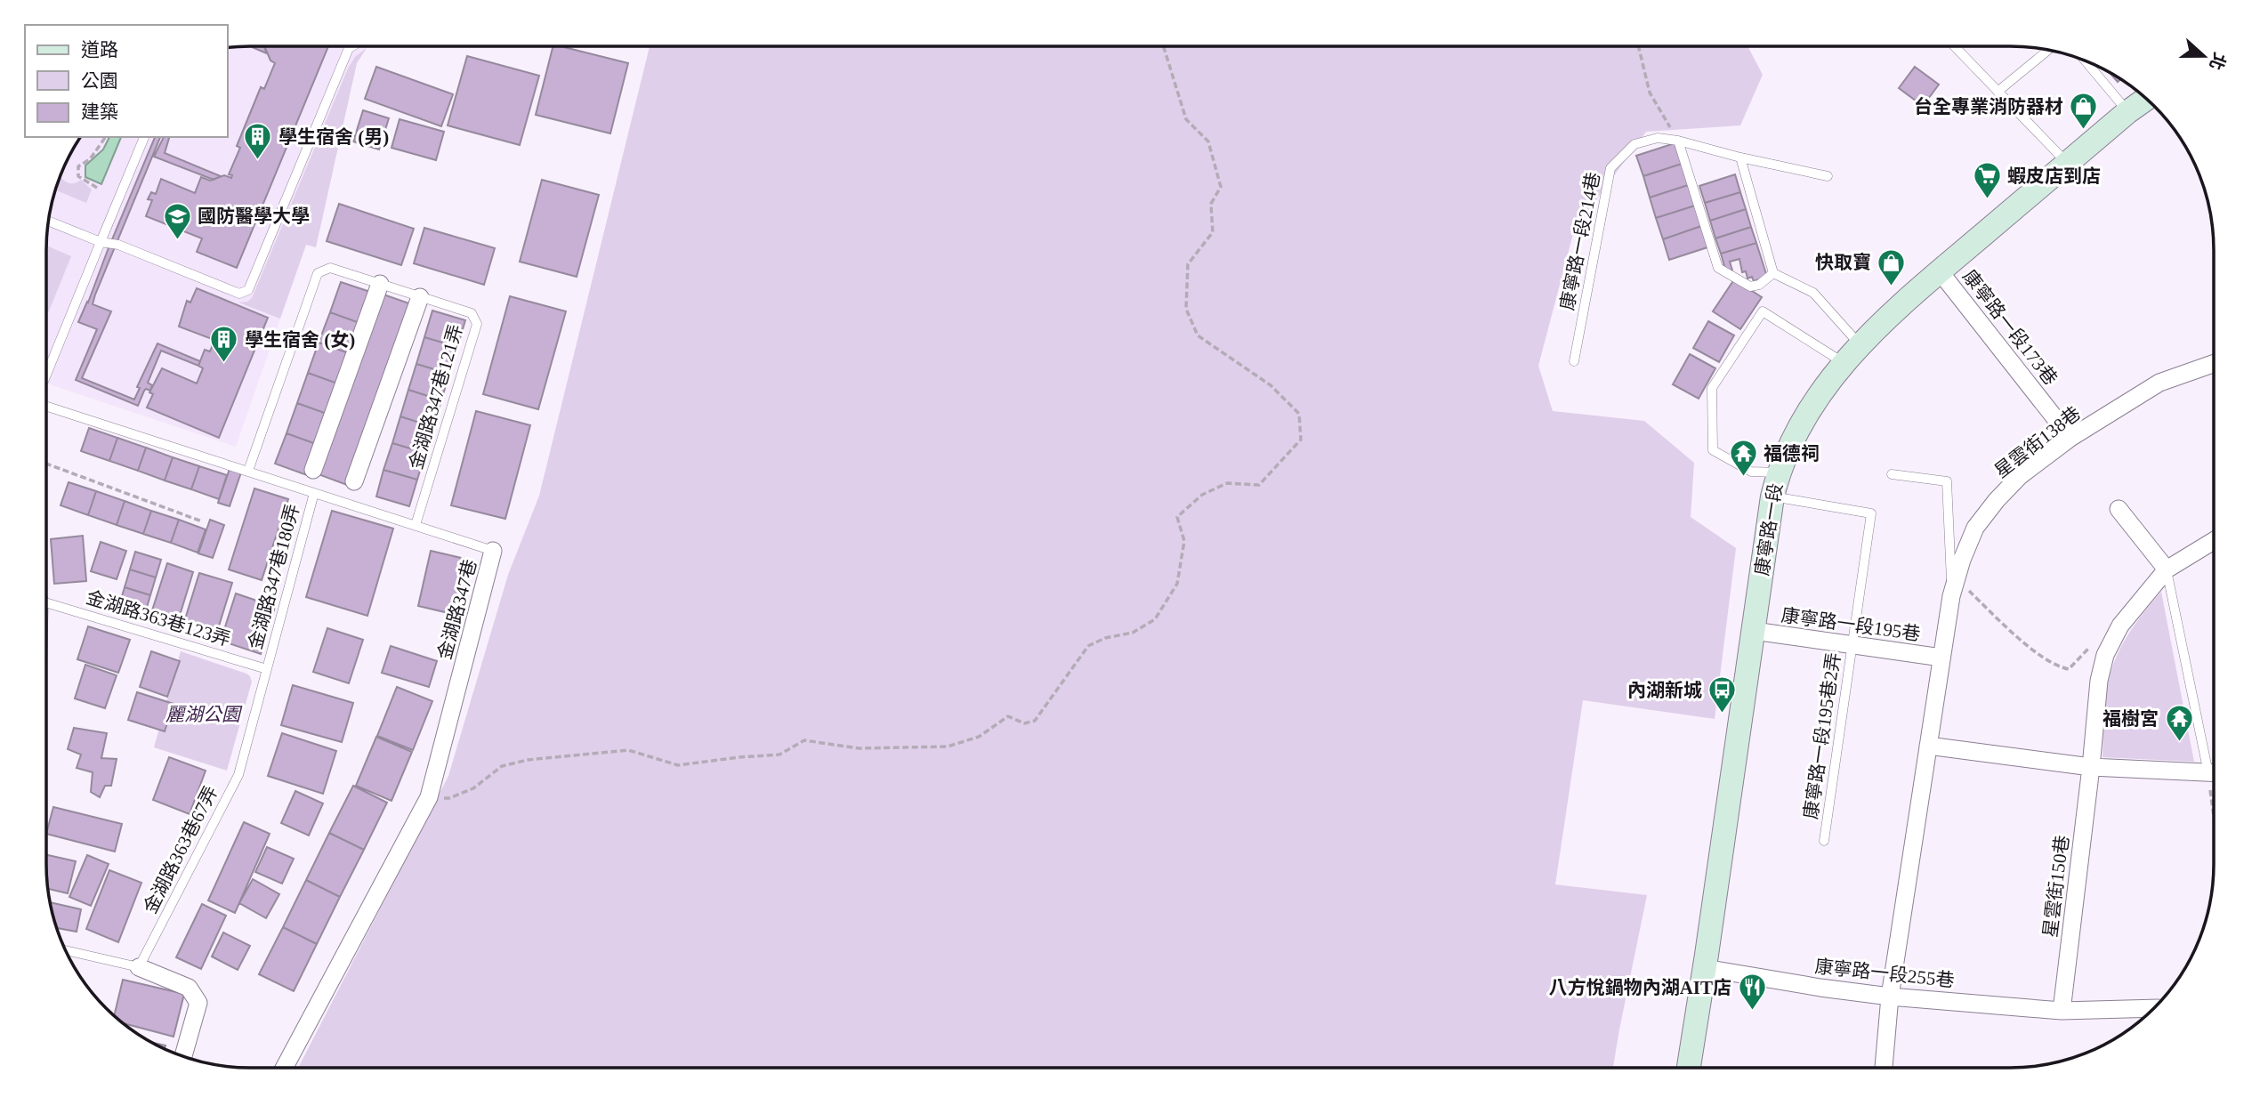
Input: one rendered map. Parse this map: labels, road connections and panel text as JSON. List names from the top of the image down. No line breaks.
{"streets":{"street":["康寧路一段173巷","星雲街138巷","康寧路一段","金湖路347巷","康寧路一段195巷","星雲街150巷","康寧路一段255巷"],"lane":["康寧路一段214巷","金湖路347巷121弄","金湖路347巷180弄","金湖路363巷123弄","康寧路一段195巷2弄","金湖路363巷67弄"]},"crossings":[["康寧路一段173巷","星雲街138巷"],["康寧路一段173巷","康寧路一段"],["金湖路347巷121弄","金湖路347巷"],["星雲街138巷","康寧路一段195巷"],["星雲街138巷","康寧路一段255巷"],["康寧路一段","康寧路一段195巷"],["康寧路一段","康寧路一段195巷2弄"],["康寧路一段","康寧路一段255巷"],["金湖路347巷180弄","金湖路347巷"],["金湖路347巷180弄","金湖路363巷123弄"],["金湖路347巷180弄","金湖路363巷67弄"],["金湖路363巷123弄","金湖路363巷67弄"],["康寧路一段195巷","康寧路一段195巷2弄"],["星雲街150巷","康寧路一段255巷"]],"parks":["麗湖公園"],"places":{"shop":["台全專業消防器材","快取寶"],"building":["學生宿舍 (男)","學生宿舍 (女)"],"supermarket":["蝦皮店到店"],"school or university":["國防醫學大學"],"temple":["福德祠","福樹宮"],"bus stop":["內湖新城"],"restaurant":["八方悅鍋物內湖AIT店"]},"legend":["道路","公園","建築"],"north":"right"}
